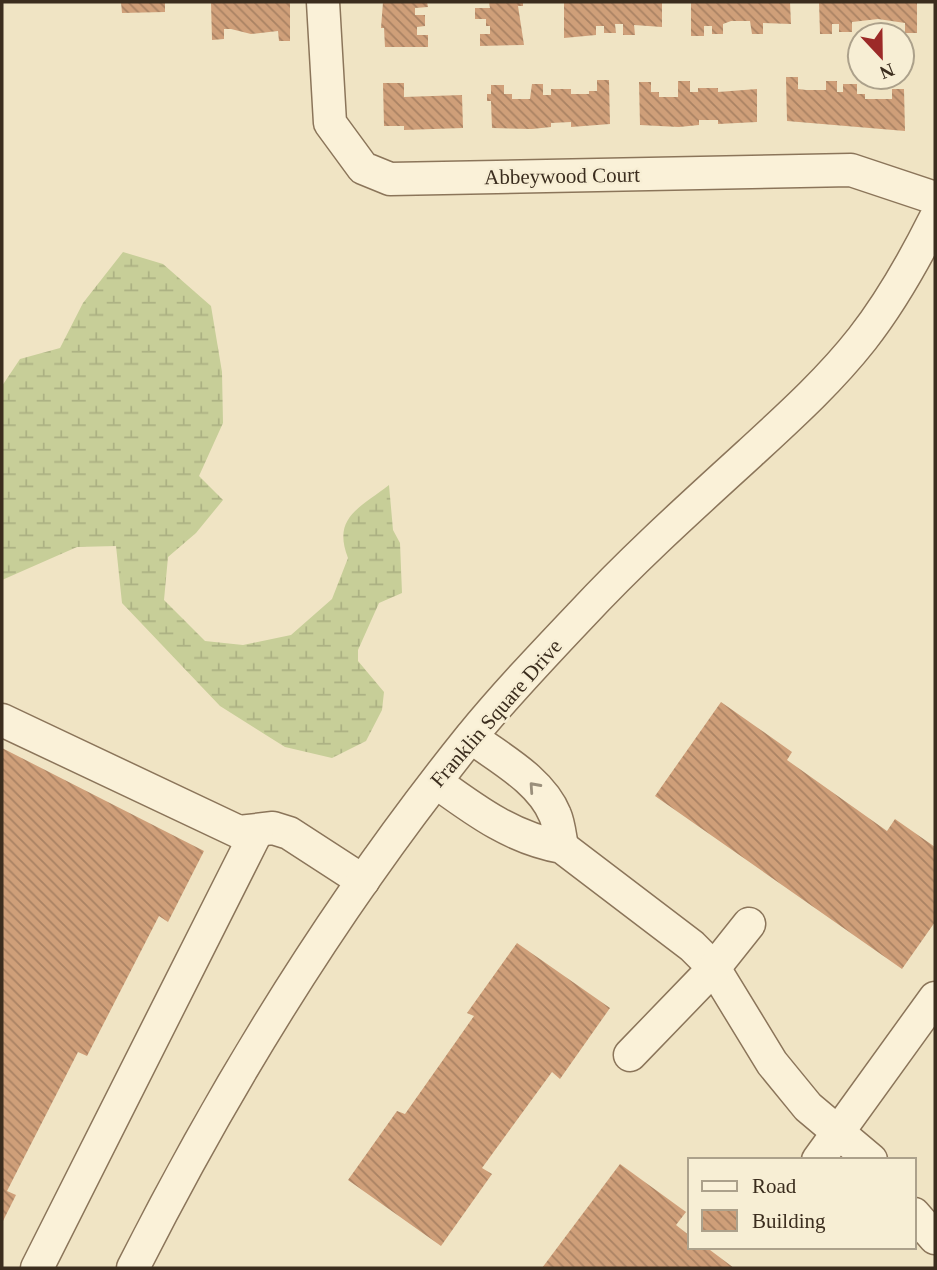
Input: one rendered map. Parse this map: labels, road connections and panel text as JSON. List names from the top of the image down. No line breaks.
{"streets":{"street":["Abbeywood Court","Franklin Square Drive"]},"legend":["Road","Building"],"north":"bottom"}
